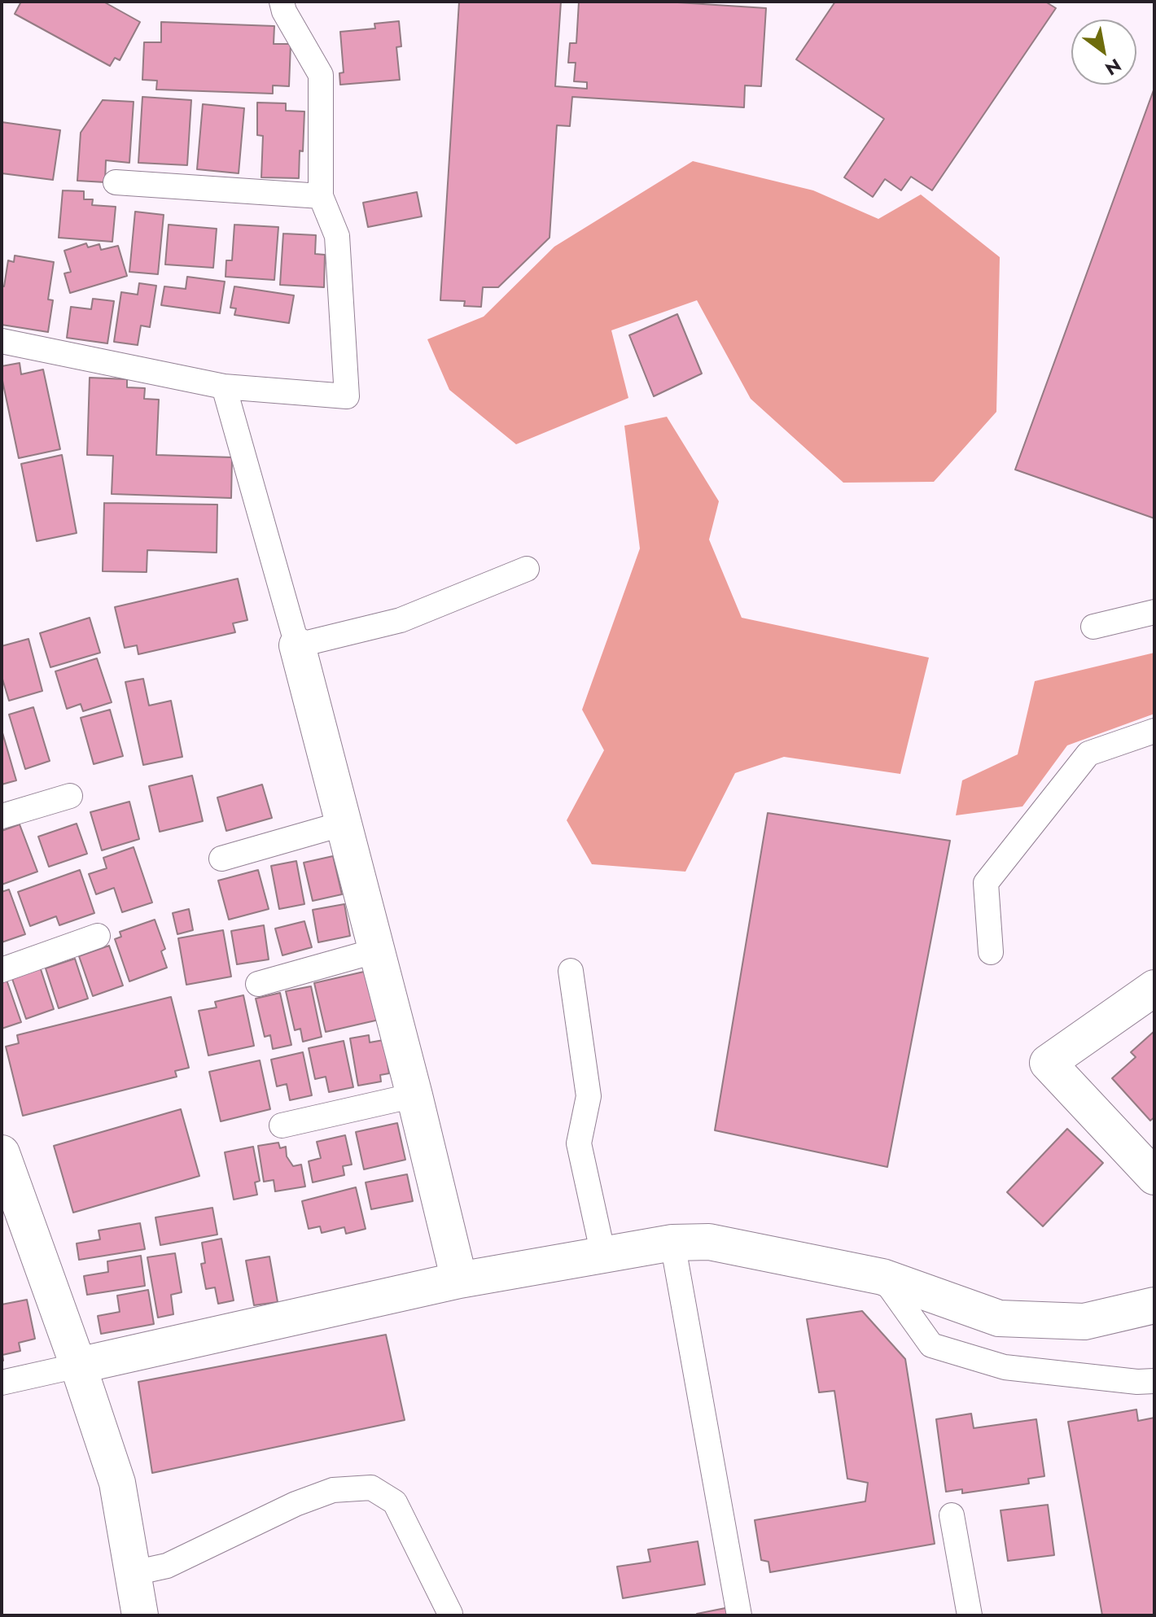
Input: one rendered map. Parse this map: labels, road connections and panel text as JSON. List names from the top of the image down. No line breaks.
{"north":"bottom right"}
